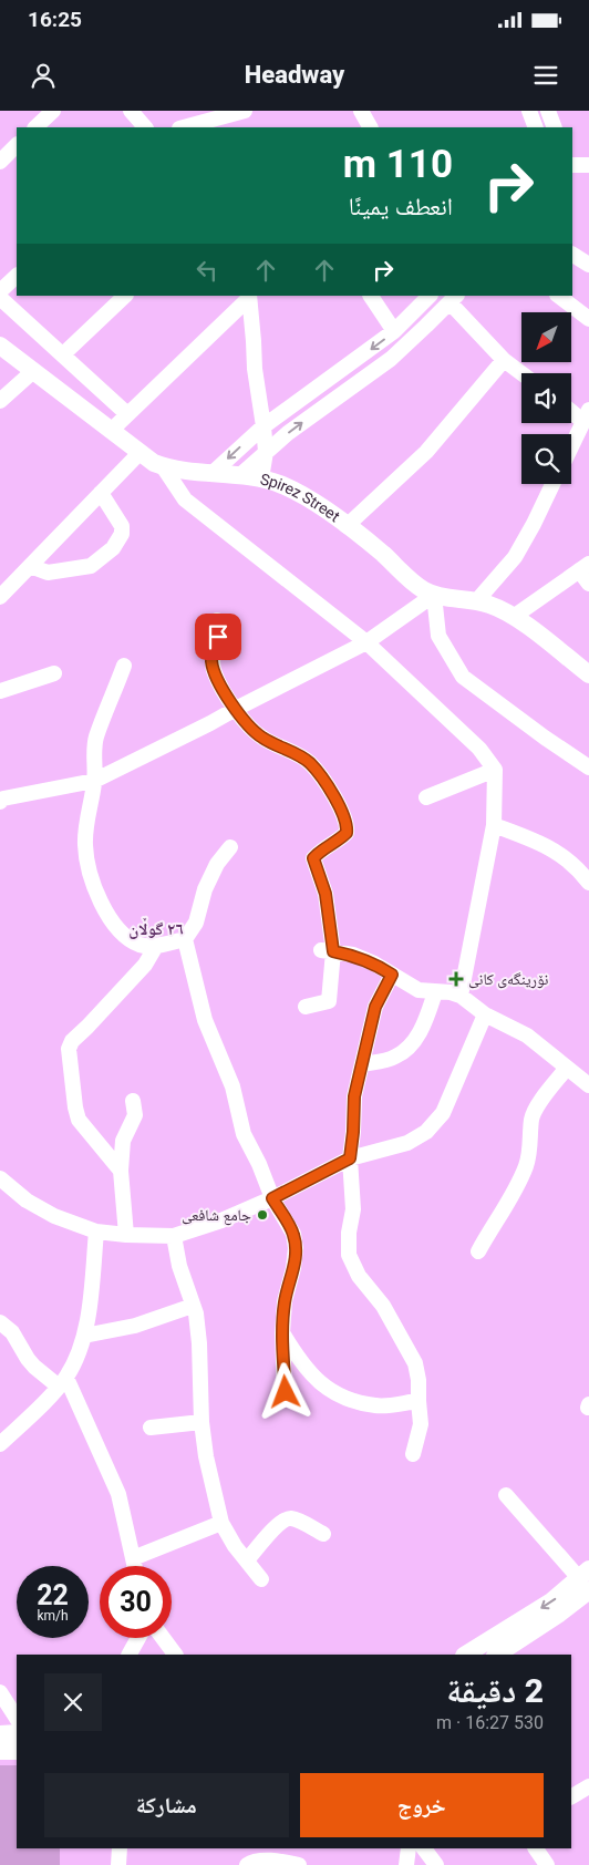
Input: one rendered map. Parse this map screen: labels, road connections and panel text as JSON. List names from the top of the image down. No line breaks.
{"streets":{"main road":["Spirez Street"]},"districts":["٢٦ گوڵان"],"places":{"health":["نۆرینگەی کانی"],"other":["جامع شافعی"]},"north":"bottom left","page":{"status":"16:25","header":"Headway","turn":["110 m","انعطف يمينًا"],"speed":"22 km/h","limit":"30","heading":["2 دقيقة","530 m · 16:27"],"buttons":["خروج","مشاركة"]}}
